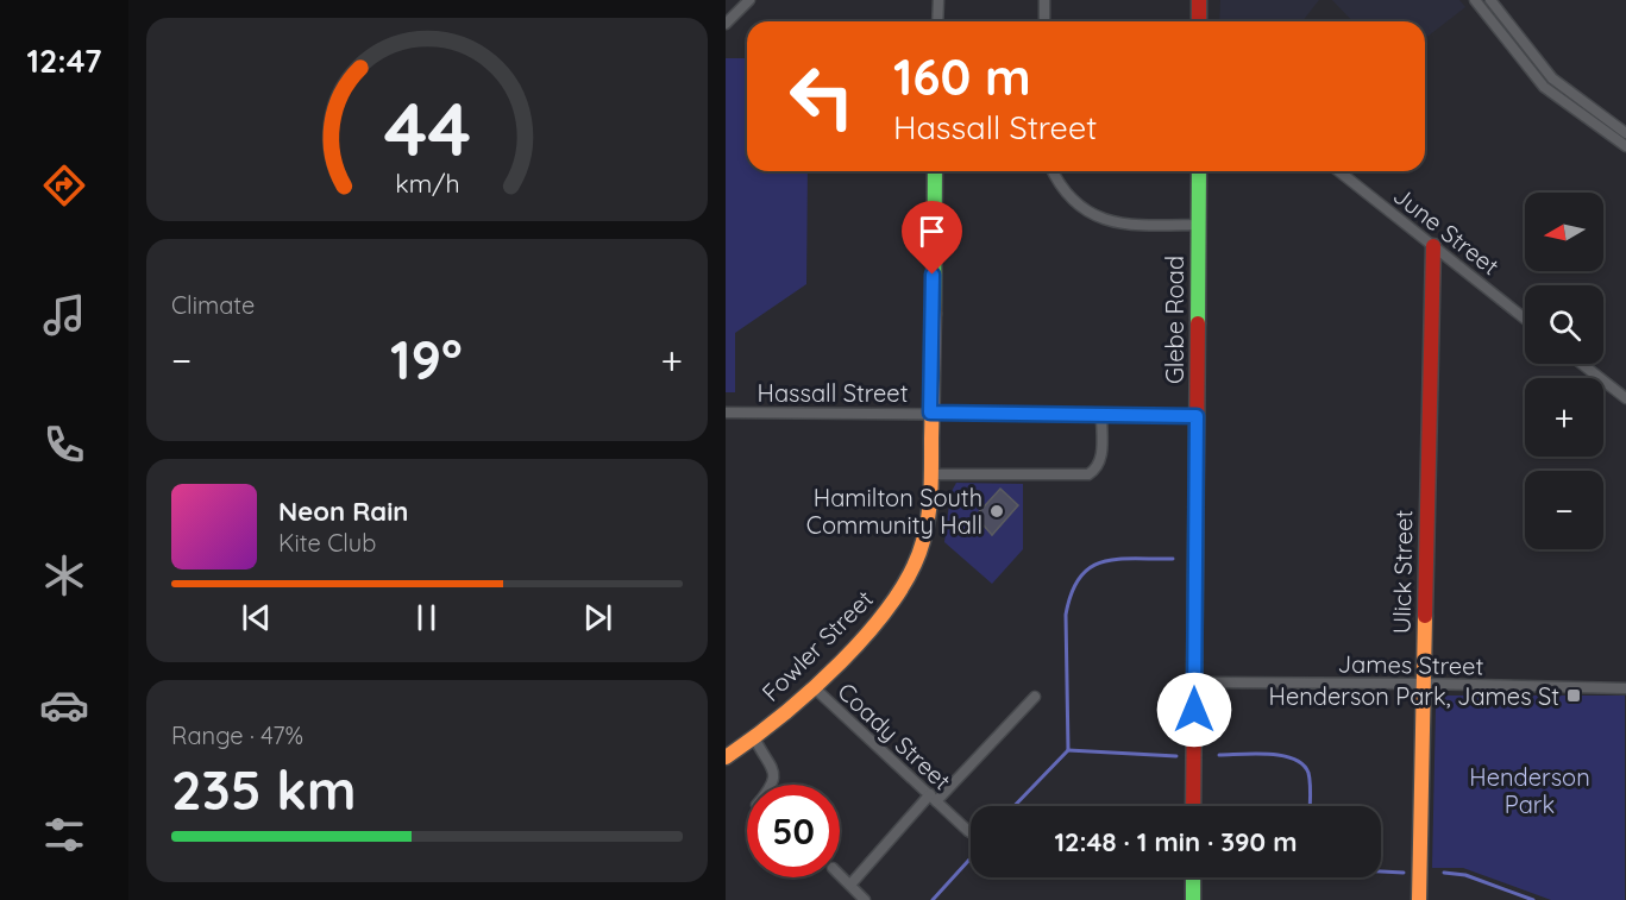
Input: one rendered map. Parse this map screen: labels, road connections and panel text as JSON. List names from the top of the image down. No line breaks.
{"streets":{"street":["June Street","Glebe Road","Hassall Street","Ulick Street","Fowler Street","James Street","Coady Street"]},"crossings":[["June Street","Ulick Street"],["Glebe Road","Hassall Street"],["Glebe Road","James Street"],["Hassall Street","Fowler Street"],["Ulick Street","James Street"],["Fowler Street","Coady Street"]],"parks":["Henderson Park"],"places":{"other":["Hamilton South Community Hall"],"transit":["Henderson Park, James St"]},"north":"left","page":{"tabs":"12:47","turn":["160 m","Hassall Street"],"map_buttons":["+","−"],"tile":["Climate",["Range · 47%","235 km"]],"heat":["−","19°","+"],"song":["Neon Rain","Kite Club"],"limit":"50","trip":"12:48 · 1 min · 390 m","gauge":["44","km/h"]}}
